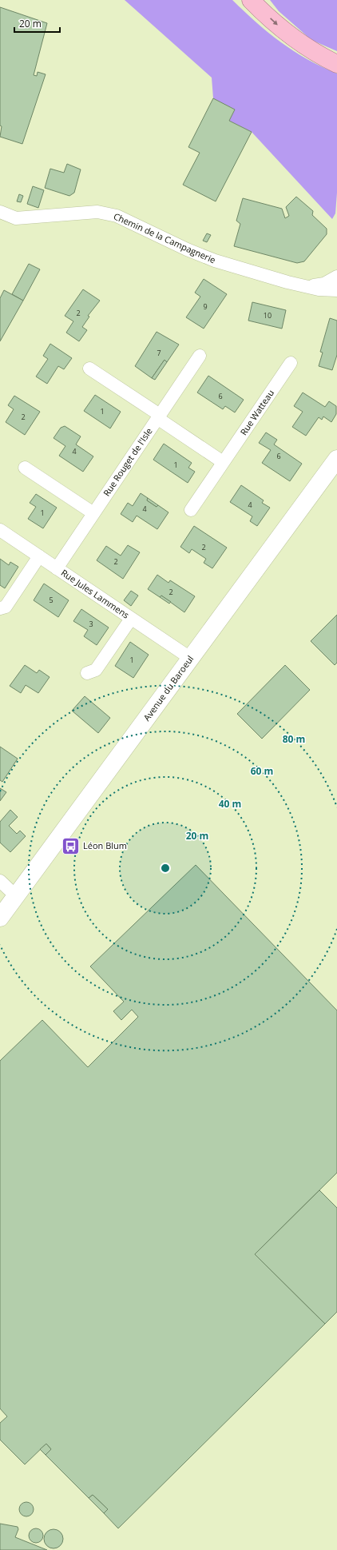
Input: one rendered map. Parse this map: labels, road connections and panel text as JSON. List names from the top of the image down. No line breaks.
{"streets":{"main road":["Avenue du Baroeul"],"street":["Chemin de la Campagnerie","Rue Watteau","Rue Rouget de l'Isle","Rue Jules Lammens"]},"crossings":[["Rue Rouget de l'Isle","Rue Jules Lammens"],["Rue Jules Lammens","Avenue du Baroeul"]],"places":{"bus stop":["Léon Blum"]},"house_numbers":["9","2","10","7","6","1","2","4","6","1","4","4","1","2","2","2","5","3","1"],"scale_bar":"20 m","rings":["80 m","60 m","40 m","20 m"]}
